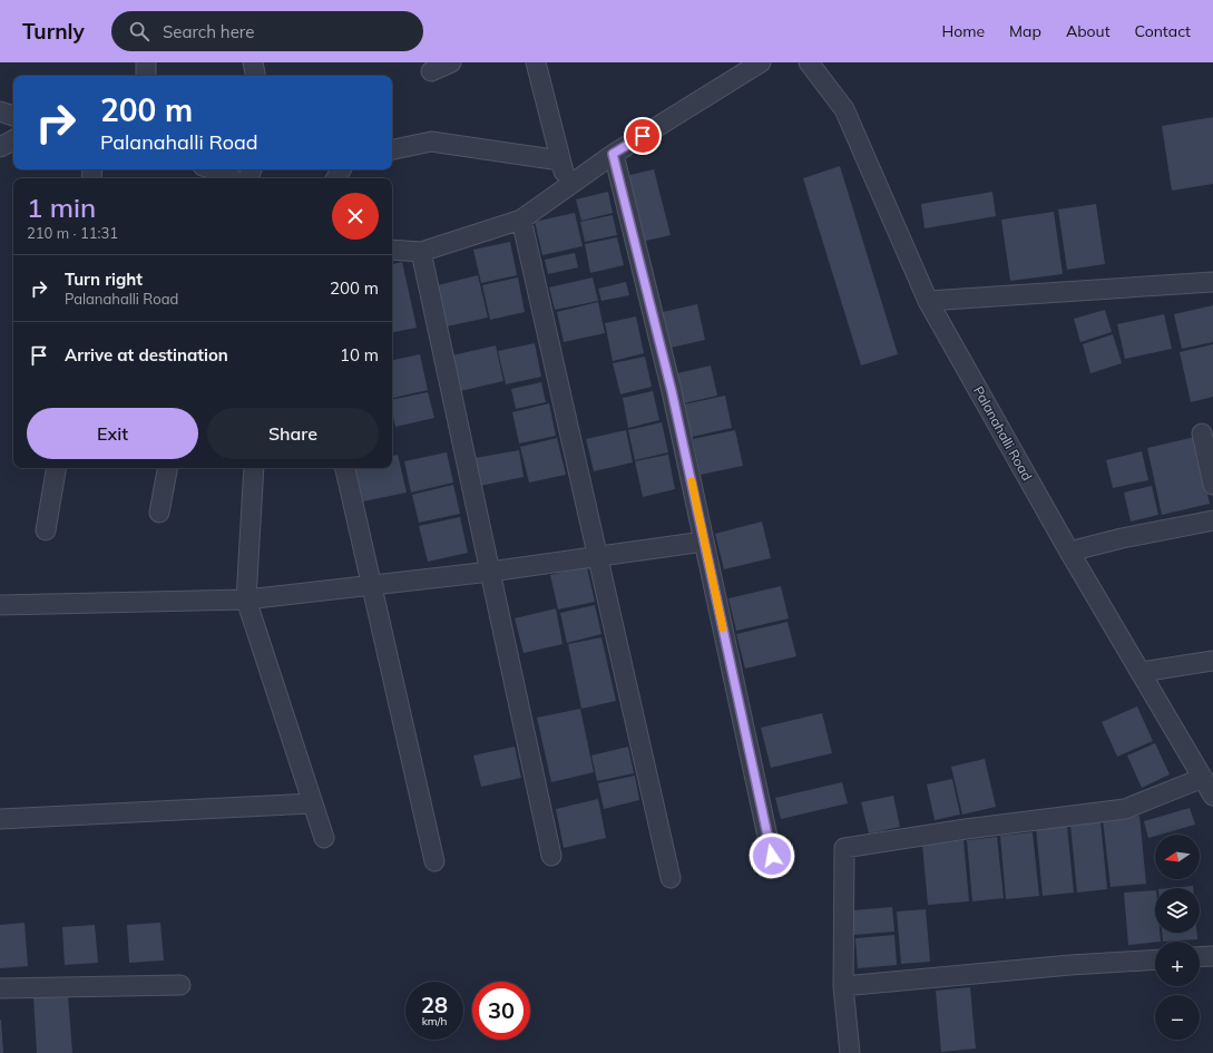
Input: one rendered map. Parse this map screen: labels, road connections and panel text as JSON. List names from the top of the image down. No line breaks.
{"streets":{"street":["Palanahalli Road"]},"north":"left","page":{"header":"Turnly","search":"Search here","nav":["Home","Map","About","Contact"],"turn":["200 m","Palanahalli Road"],"heading":["1 min","210 m · 11:31"],"list":[{"name":"Turn right","note":"Palanahalli Road","value":"200 m"},{"name":"Arrive at destination","value":"10 m"}],"buttons":["Exit","Share"],"map_buttons":["+","−"],"speed":"28 km/h","limit":"30"}}
